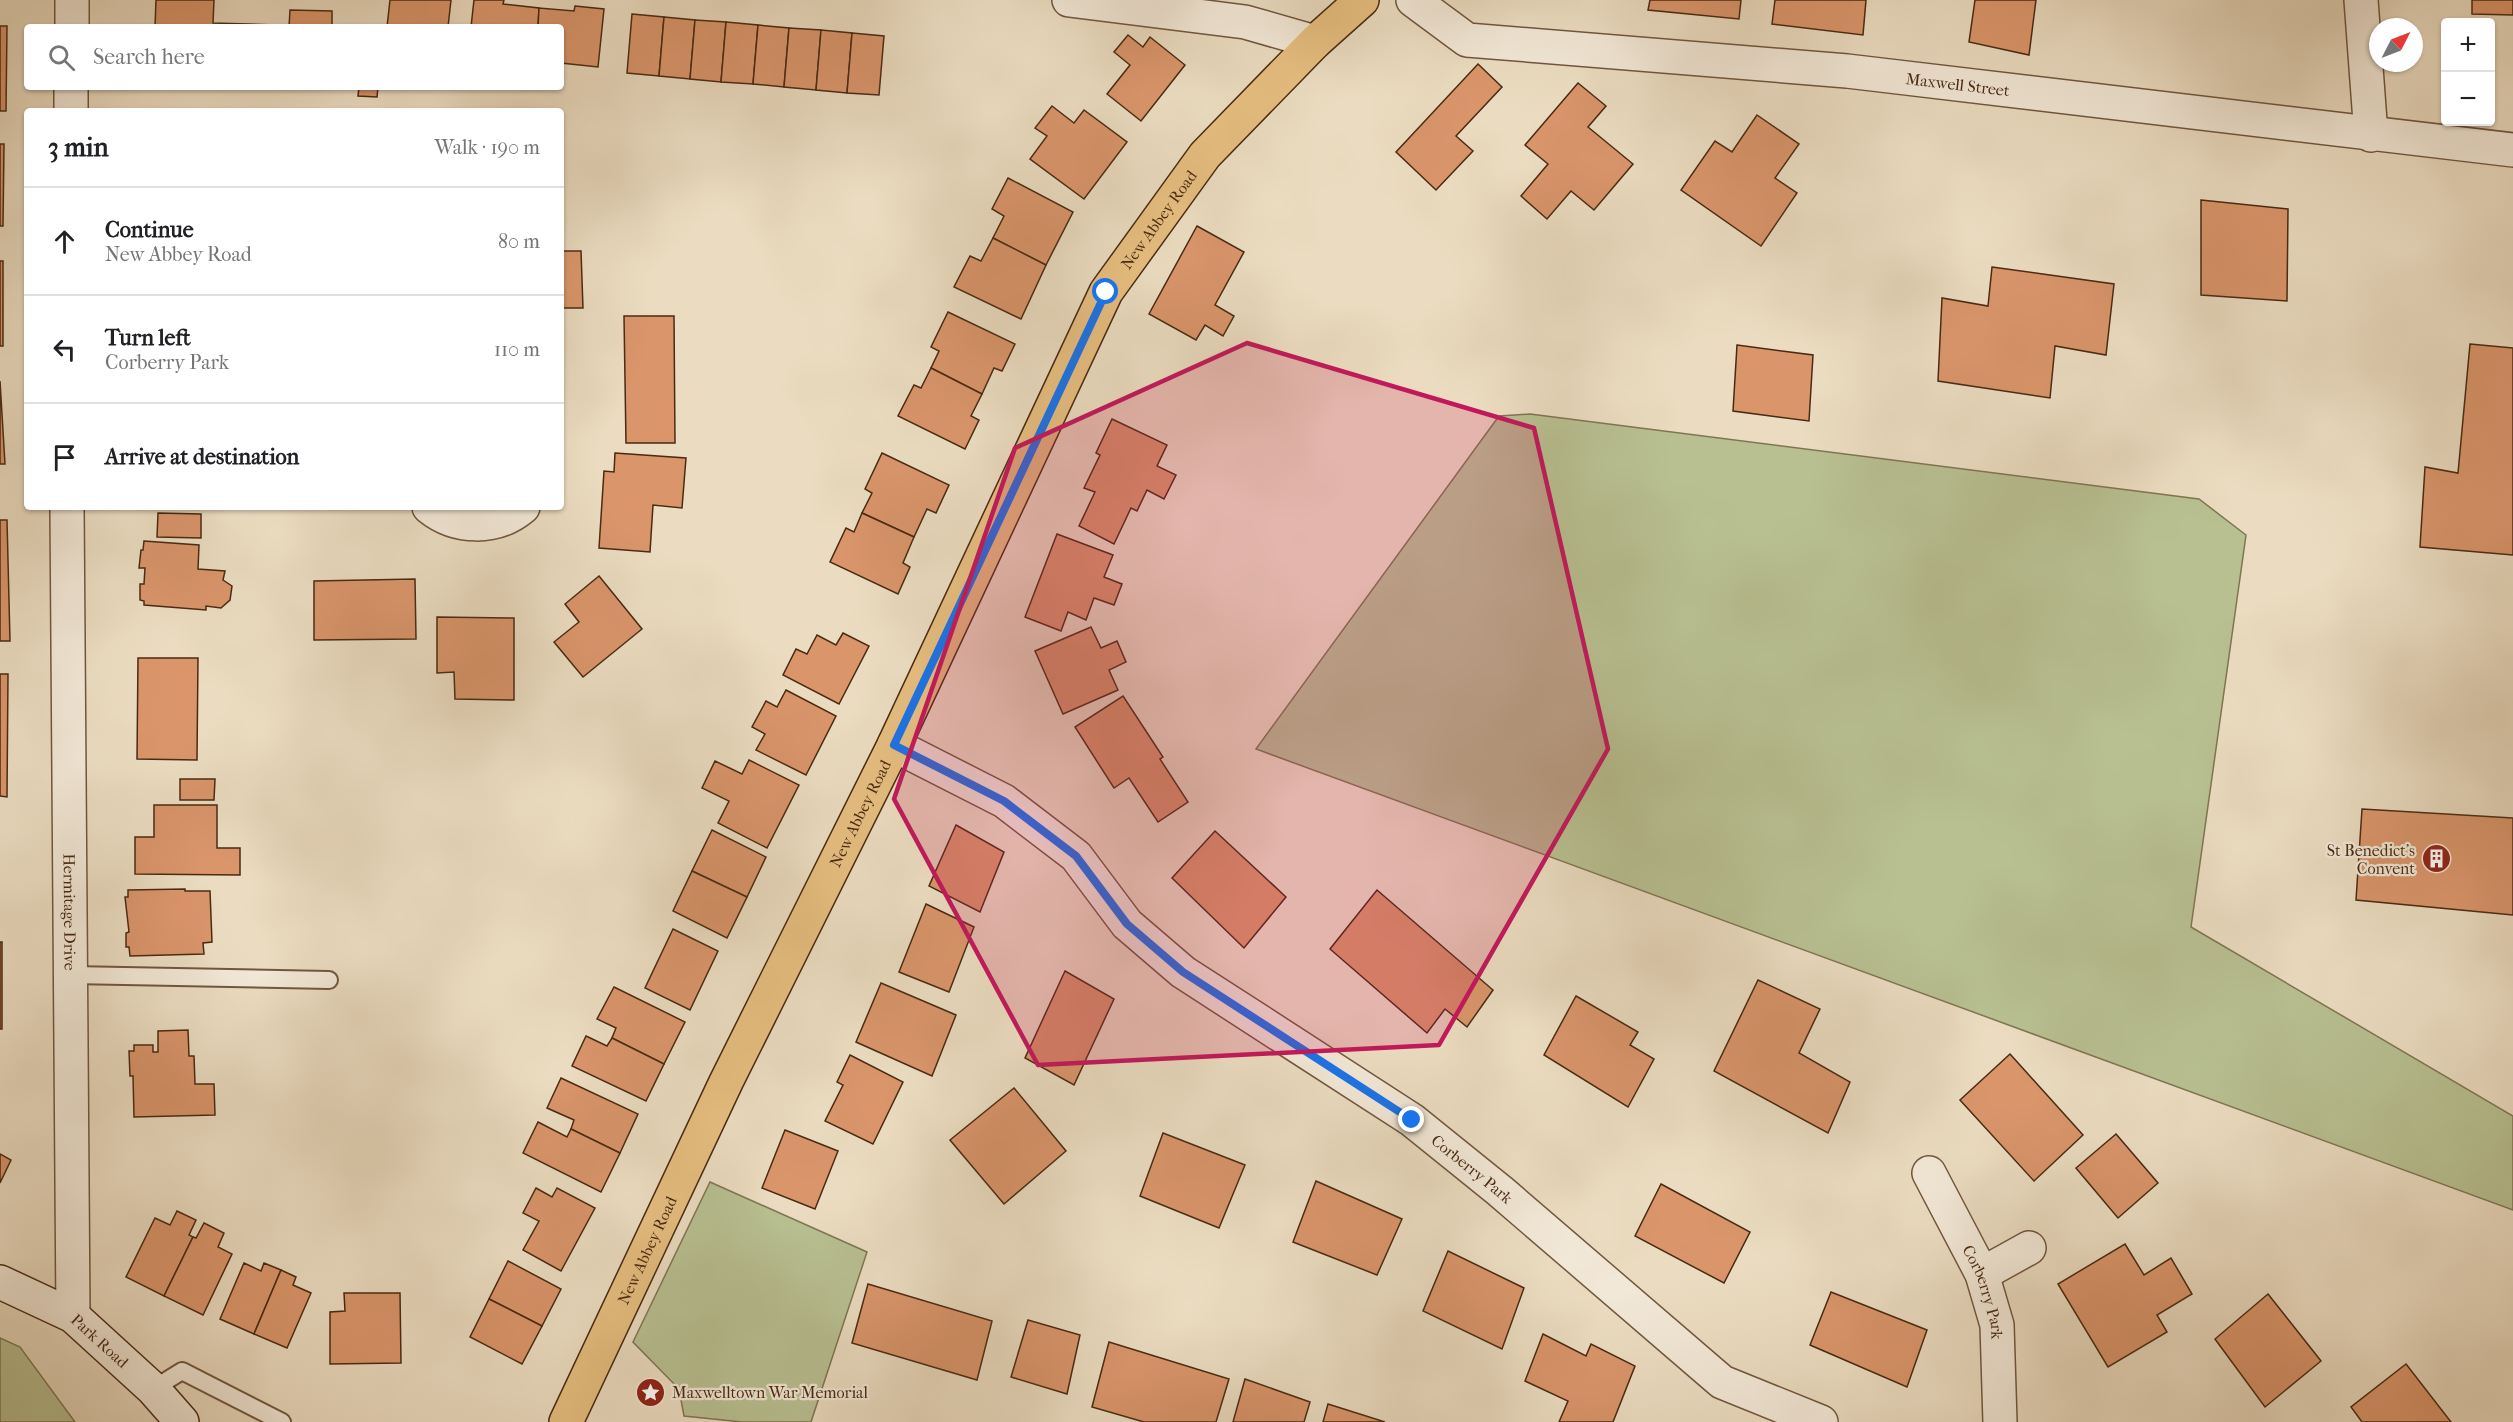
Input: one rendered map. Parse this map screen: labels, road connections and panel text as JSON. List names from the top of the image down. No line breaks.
{"streets":{"main road":["New Abbey Road"],"street":["Maxwell Street","Hermitage Drive","Corberry Park","Park Road"]},"crossings":[["New Abbey Road","Corberry Park"],["Hermitage Drive","Park Road"]],"places":{"building":["St Benedict's Convent"],"place":["Maxwelltown War Memorial"]},"north":"top right","page":{"map_buttons":["+","−"],"search":"Search here","heading":["3 min","Walk · 190 m"],"list":[["Continue","New Abbey Road","80 m"],["Turn left","Corberry Park","110 m"],"Arrive at destination"]}}
